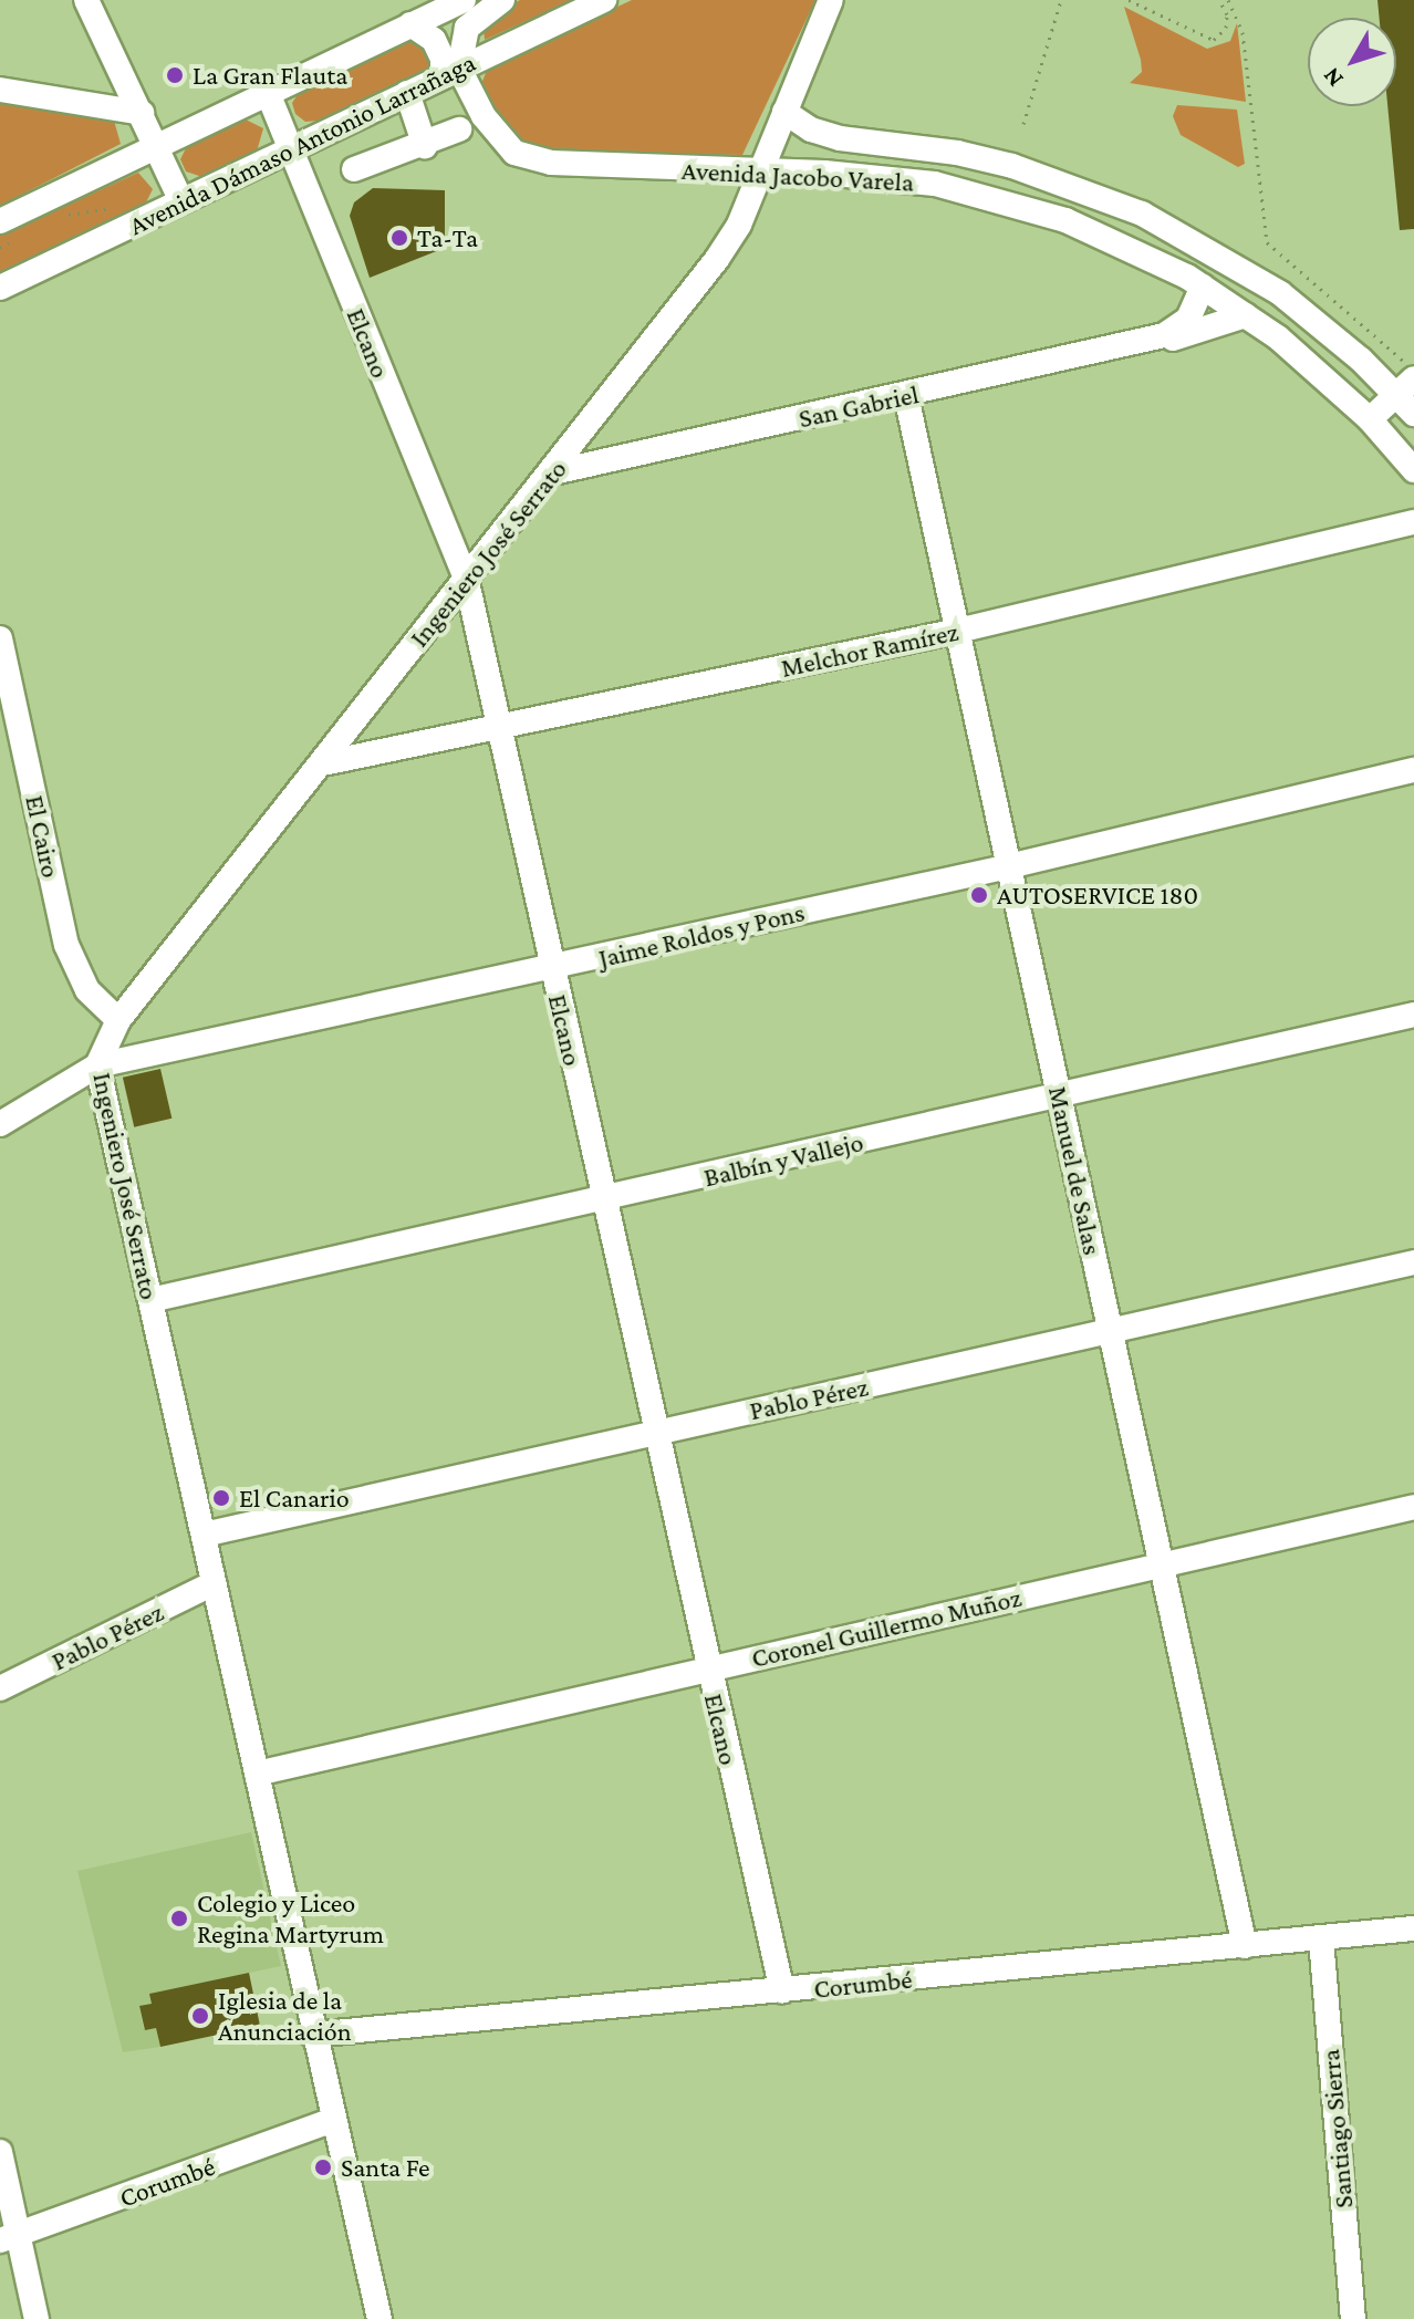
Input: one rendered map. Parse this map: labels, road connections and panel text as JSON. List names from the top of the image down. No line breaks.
{"streets":{"street":["Avenida Dámaso Antonio Larrañaga","Avenida Jacobo Varela","Elcano","San Gabriel","Ingeniero José Serrato","Melchor Ramírez","El Cairo","Jaime Roldos y Pons","Balbín y Vallejo","Manuel de Salas","Pablo Pérez","Coronel Guillermo Muñoz","Corumbé","Santiago Sierra"]},"crossings":[["Avenida Dámaso Antonio Larrañaga","Avenida Jacobo Varela"],["Avenida Dámaso Antonio Larrañaga","Elcano"],["Avenida Jacobo Varela","San Gabriel"],["Avenida Jacobo Varela","Ingeniero José Serrato"],["Elcano","Ingeniero José Serrato"],["Elcano","Melchor Ramírez"],["Elcano","Jaime Roldos y Pons"],["Elcano","Balbín y Vallejo"],["Elcano","Pablo Pérez"],["Elcano","Coronel Guillermo Muñoz"],["Elcano","Corumbé"],["San Gabriel","Ingeniero José Serrato"],["San Gabriel","Manuel de Salas"],["Ingeniero José Serrato","Melchor Ramírez"],["Ingeniero José Serrato","El Cairo"],["Ingeniero José Serrato","Jaime Roldos y Pons"],["Ingeniero José Serrato","Balbín y Vallejo"],["Ingeniero José Serrato","Pablo Pérez"],["Ingeniero José Serrato","Coronel Guillermo Muñoz"],["Ingeniero José Serrato","Corumbé"],["Melchor Ramírez","Manuel de Salas"],["Jaime Roldos y Pons","Manuel de Salas"],["Balbín y Vallejo","Manuel de Salas"],["Manuel de Salas","Pablo Pérez"],["Manuel de Salas","Coronel Guillermo Muñoz"],["Manuel de Salas","Corumbé"],["Corumbé","Santiago Sierra"]],"places":["La Gran Flauta","Ta-Ta","AUTOSERVICE 180","El Canario","Colegio y Liceo Regina Martyrum","Iglesia de la Anunciación","Santa Fe"],"north":"bottom left"}
